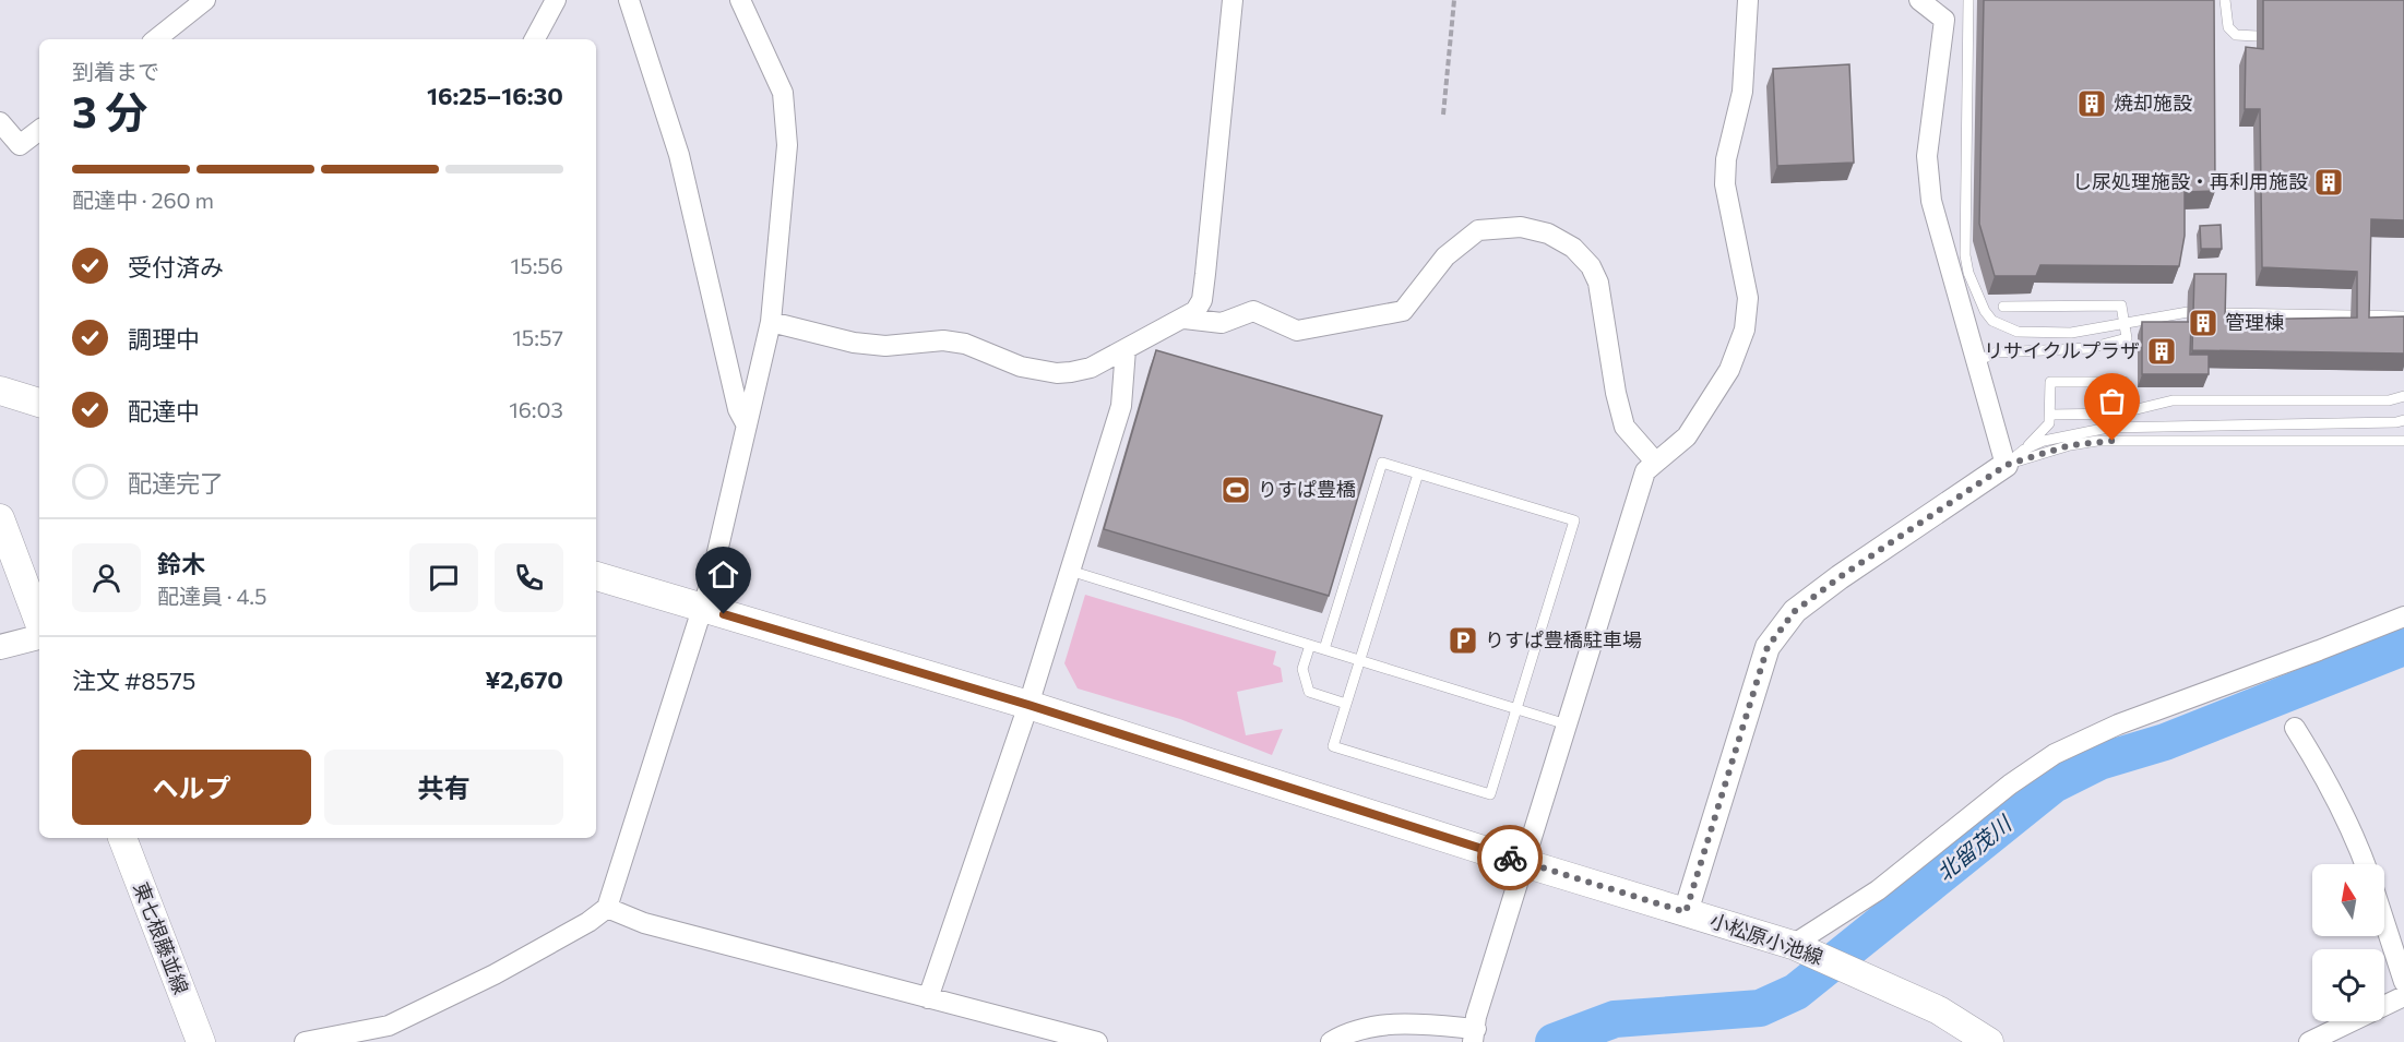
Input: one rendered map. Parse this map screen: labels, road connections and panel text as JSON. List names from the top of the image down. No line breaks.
{"streets":{"main road":["東七根藤並線","小松原小池線"]},"water":["北留茂川"],"places":{"building":["焼却施設","し尿処理施設・再利用施設","管理棟","リサイクルプラザ"],"sports":["りすぱ豊橋"],"parking":["りすぱ豊橋駐車場"]},"north":"top","page":{"heading":["3 分","到着まで","16:25–16:30"],"panel":["鈴木","配達員 · 4.5","注文 #8575","¥2,670"],"bar":"配達中 · 260 m","list":[["受付済み","15:56"],["調理中","15:57"],["配達中","16:03"],"配達完了"],"buttons":["ヘルプ","共有"]}}
